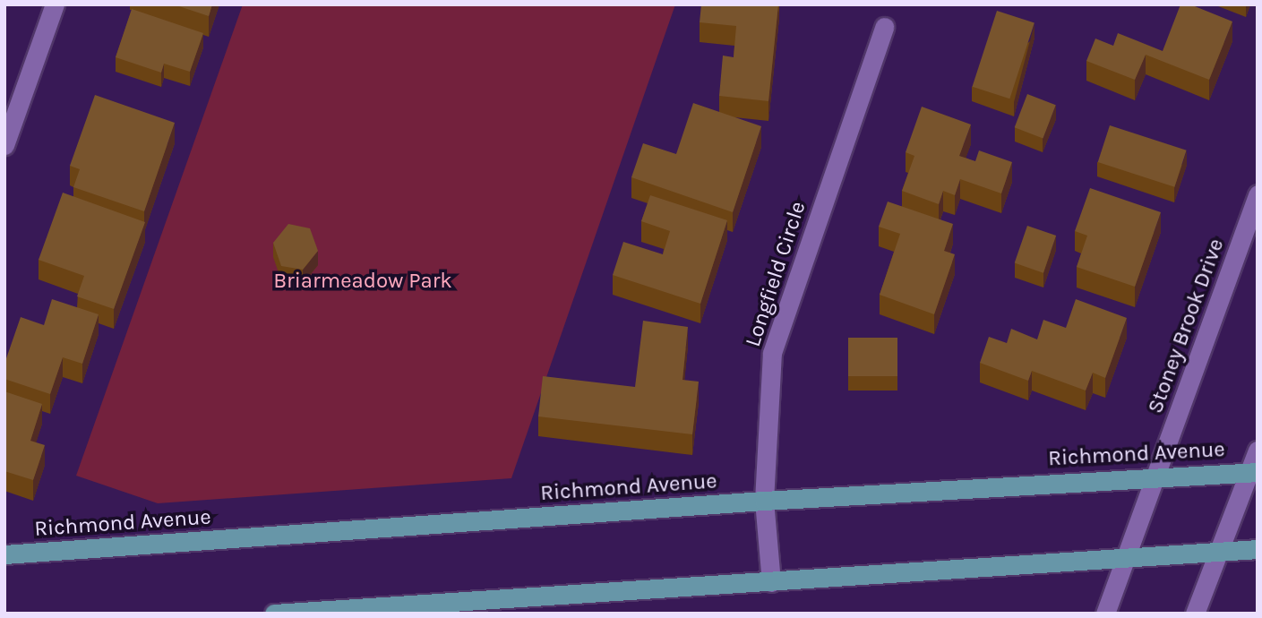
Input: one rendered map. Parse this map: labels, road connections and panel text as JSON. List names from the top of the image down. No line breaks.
{"streets":{"main road":["Richmond Avenue"],"street":["Longfield Circle","Stoney Brook Drive"]},"crossings":[["Longfield Circle","Richmond Avenue"],["Stoney Brook Drive","Richmond Avenue"]],"parks":["Briarmeadow Park"]}
